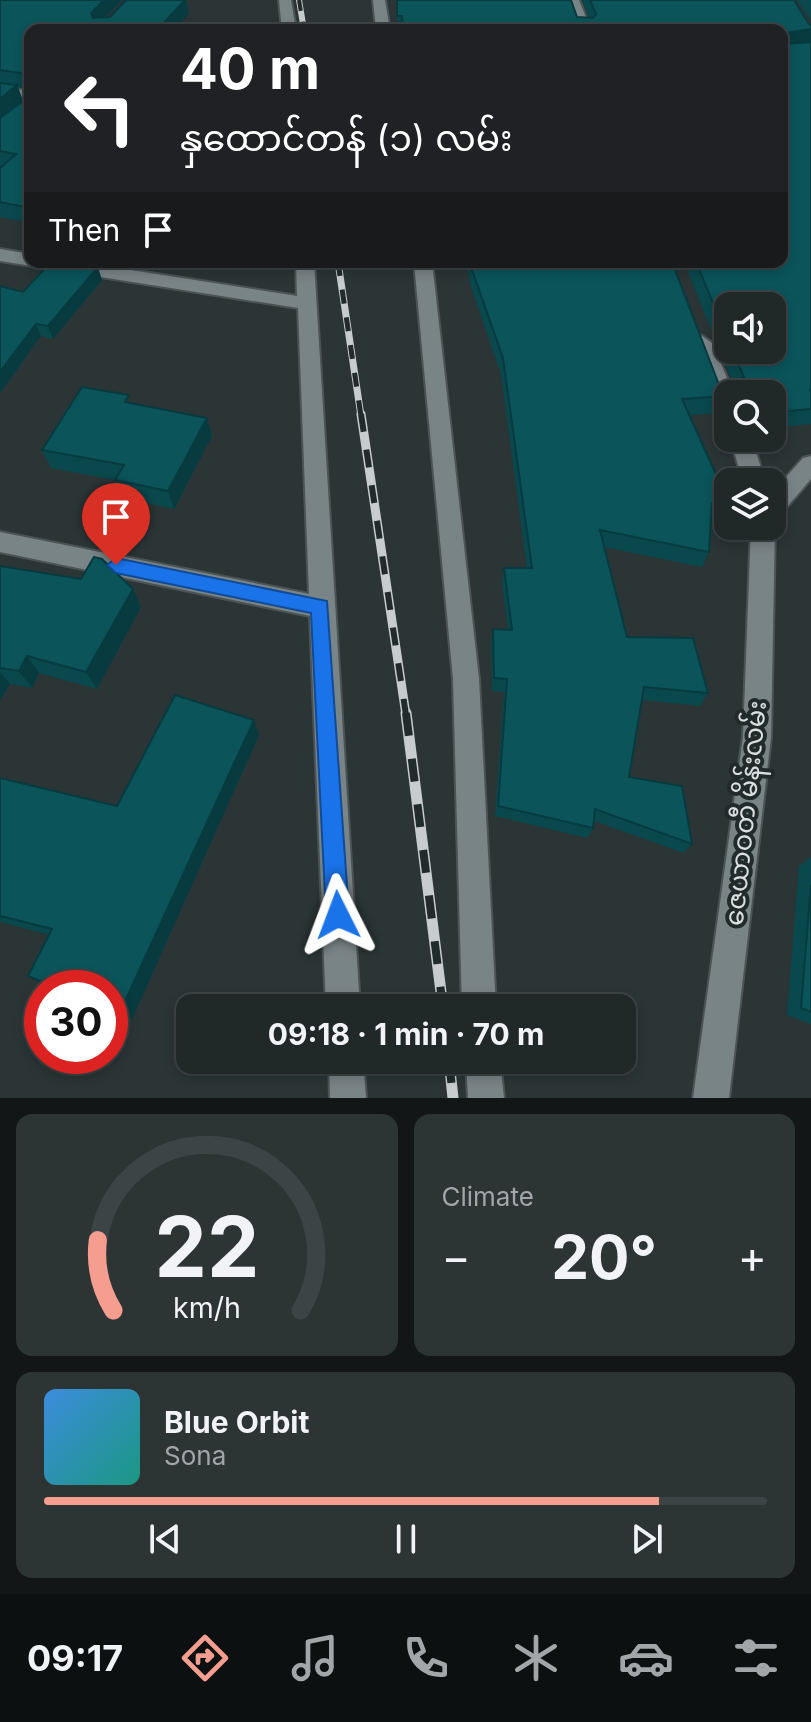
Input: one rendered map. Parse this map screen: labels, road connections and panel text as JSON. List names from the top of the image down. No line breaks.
{"streets":{"street":["ဇေယာဝတီ မိန်းလမ်း"]},"page":{"turn":["40 m","နှထောင်တန် (၁) လမ်း"],"then":"Then","limit":"30","trip":"09:18 · 1 min · 70 m","tile":"Climate","heat":["−","20°","+"],"song":["Blue Orbit","Sona"],"tabs":"09:17","gauge":["22","km/h"]}}
